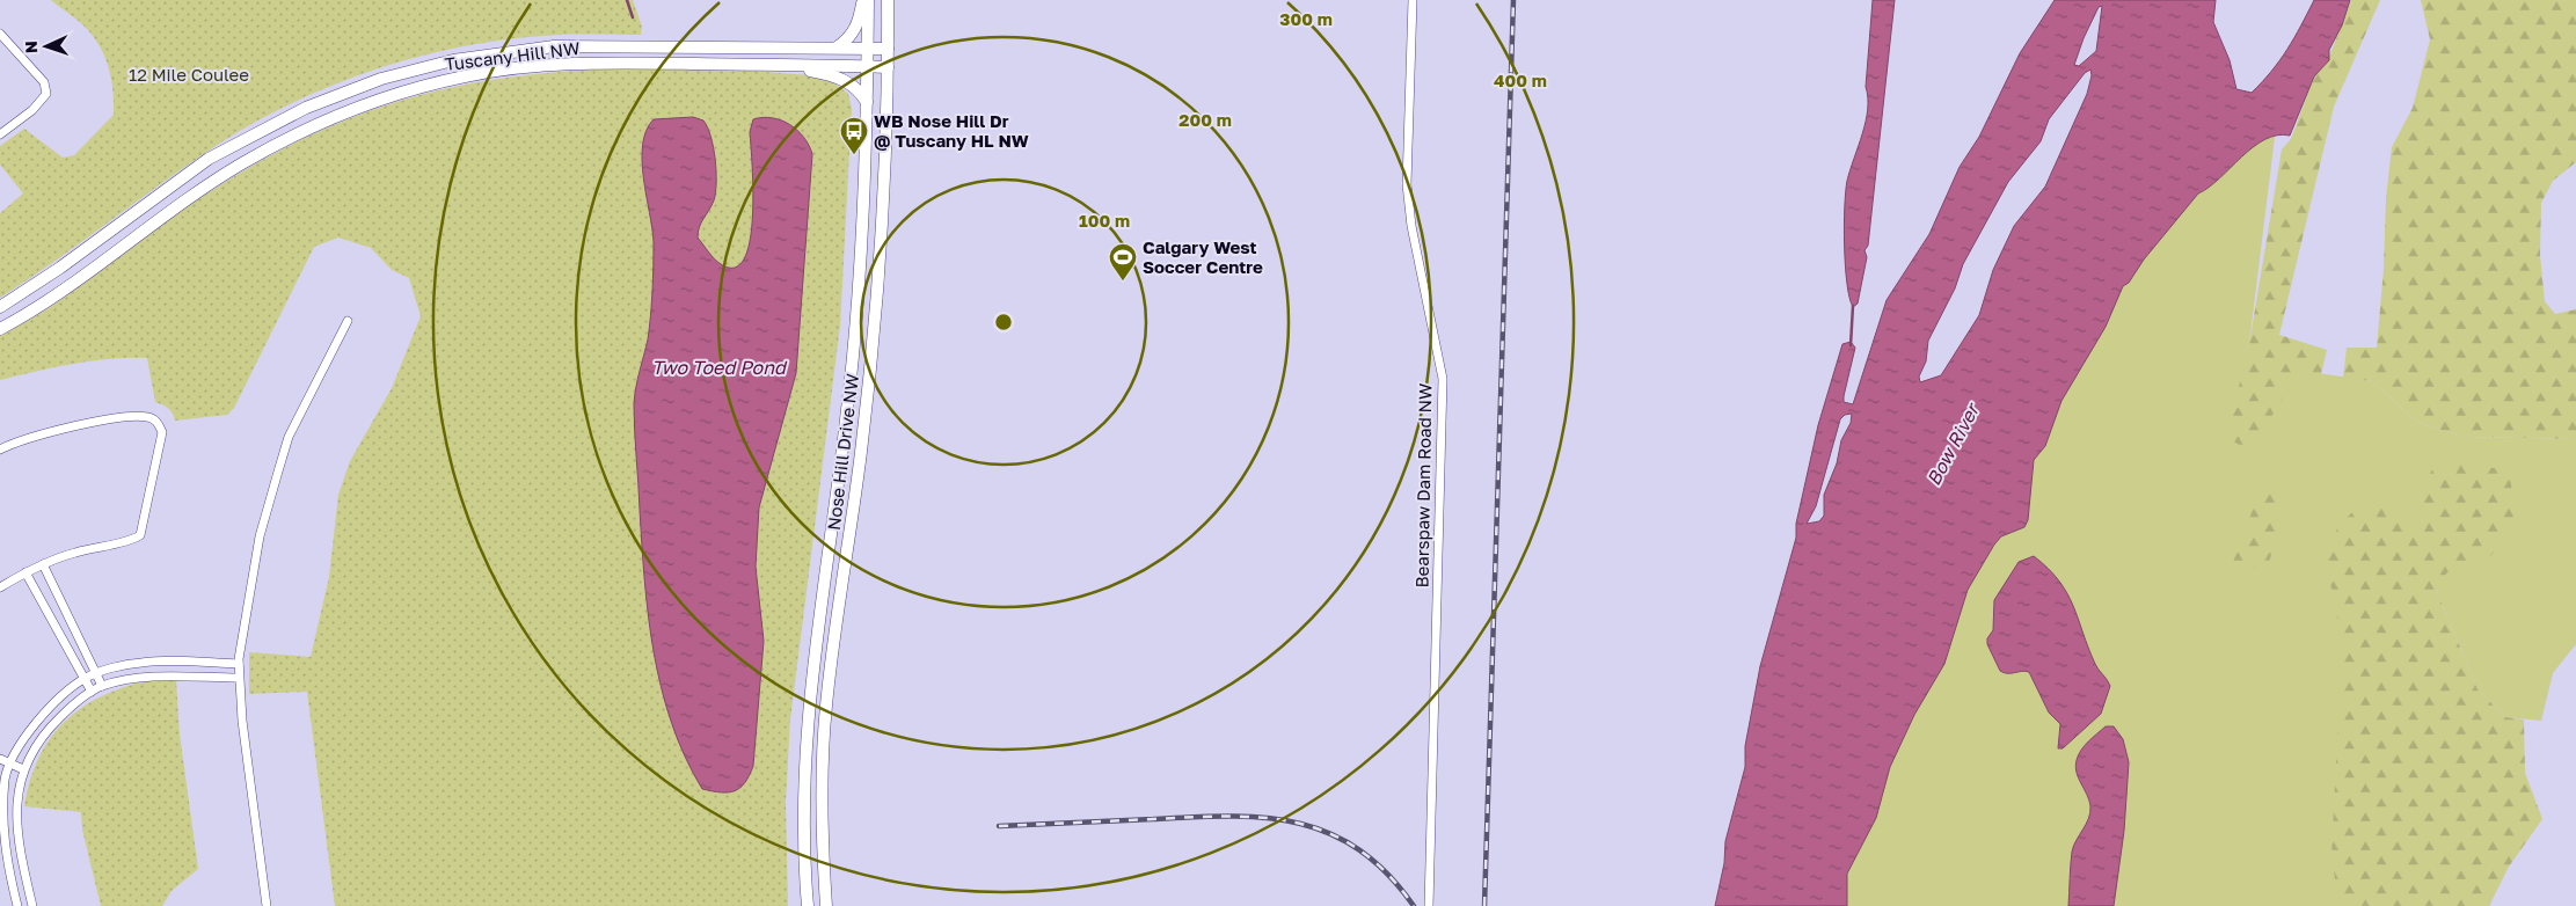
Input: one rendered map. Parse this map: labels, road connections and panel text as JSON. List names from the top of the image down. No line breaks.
{"streets":{"street":["Tuscany Hill NW","Nose Hill Drive NW","Bearspaw Dam Road NW"]},"crossings":[["Tuscany Hill NW","Nose Hill Drive NW"]],"water":["Two Toed Pond","Bow River"],"parks":["12 Mile Coulee"],"places":{"bus stop":["WB Nose Hill Dr @ Tuscany HL NW"],"sports":["Calgary West Soccer Centre"]},"north":"left","rings":["300 m","400 m","200 m","100 m"]}
